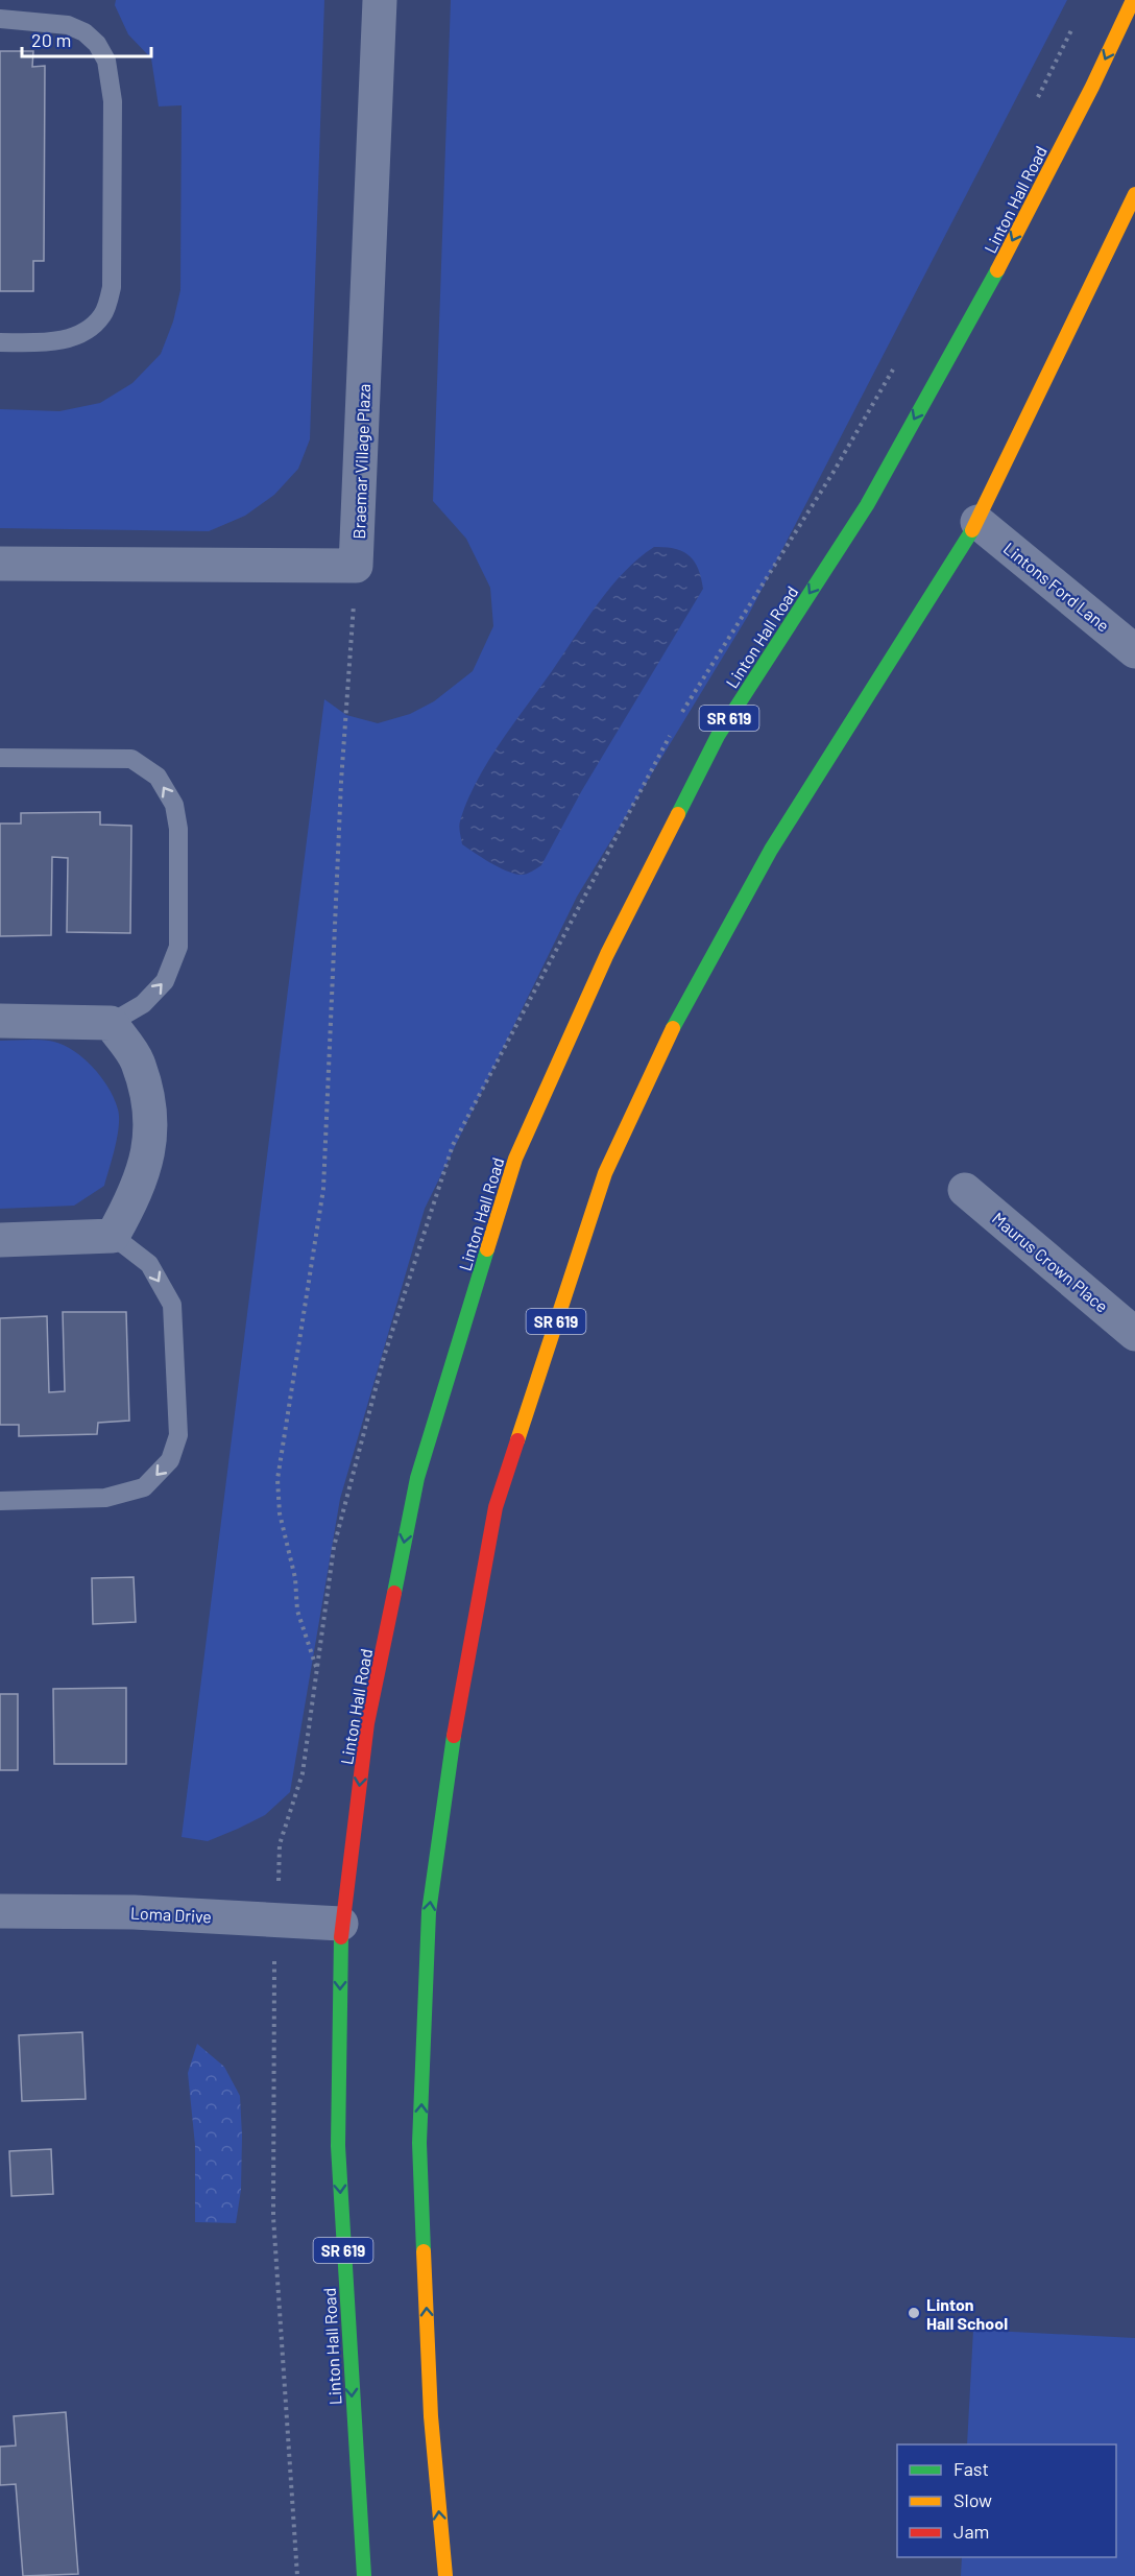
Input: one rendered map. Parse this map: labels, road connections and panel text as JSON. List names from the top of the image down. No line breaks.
{"streets":{"main road":["Linton Hall Road","SR 619"],"street":["Braemar Village Plaza","Lintons Ford Lane","Maurus Crown Place","Loma Drive"]},"crossings":[["Linton Hall Road","Loma Drive"],["Lintons Ford Lane","SR 619"]],"places":["Linton Hall School"],"legend":["Fast","Slow","Jam"],"scale_bar":"20 m"}
